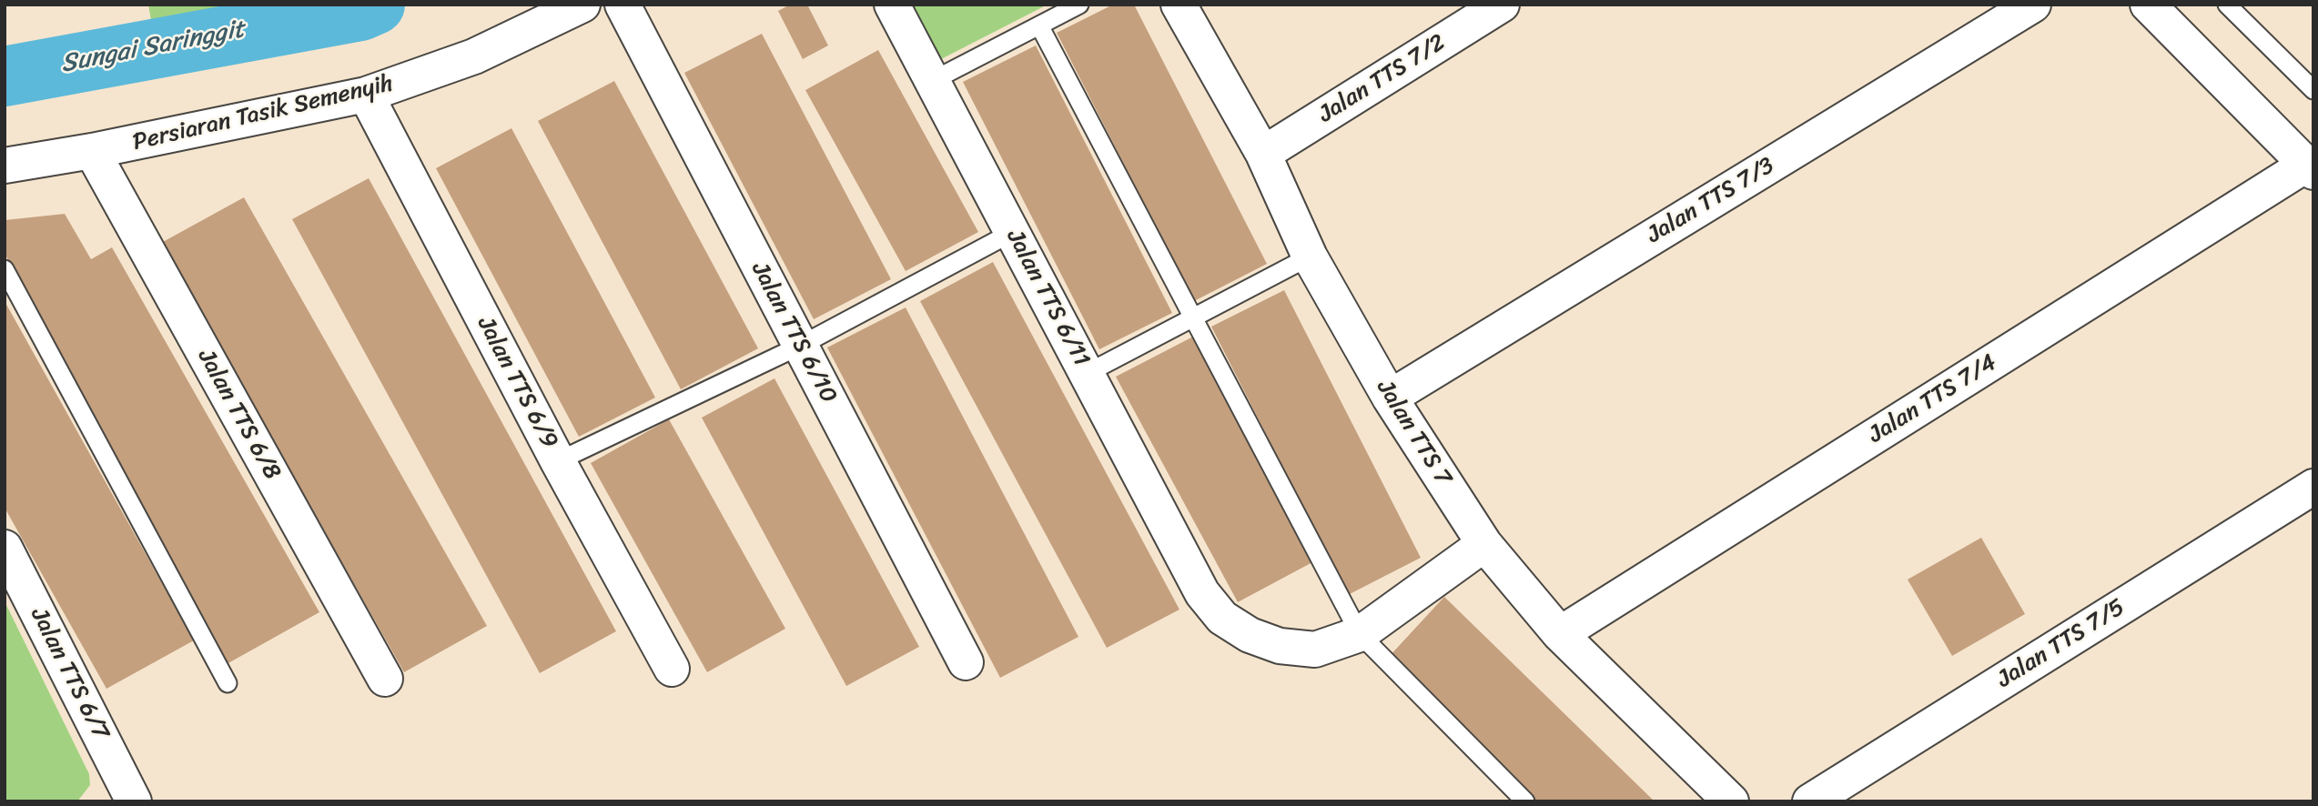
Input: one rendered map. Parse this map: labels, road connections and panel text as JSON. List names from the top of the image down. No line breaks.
{"streets":{"street":["Jalan TTS 7/2","Persiaran Tasik Semenyih","Jalan TTS 7/3","Jalan TTS 6/11","Jalan TTS 6/10","Jalan TTS 6/9","Jalan TTS 7/4","Jalan TTS 6/8","Jalan TTS 7","Jalan TTS 7/5","Jalan TTS 6/7"]},"crossings":[["Jalan TTS 7/2","Jalan TTS 7"],["Persiaran Tasik Semenyih","Jalan TTS 6/9"],["Persiaran Tasik Semenyih","Jalan TTS 6/8"],["Jalan TTS 7/3","Jalan TTS 7"],["Jalan TTS 6/11","Jalan TTS 7"],["Jalan TTS 7/4","Jalan TTS 7"]],"water":["Sungai Saringgit"]}
